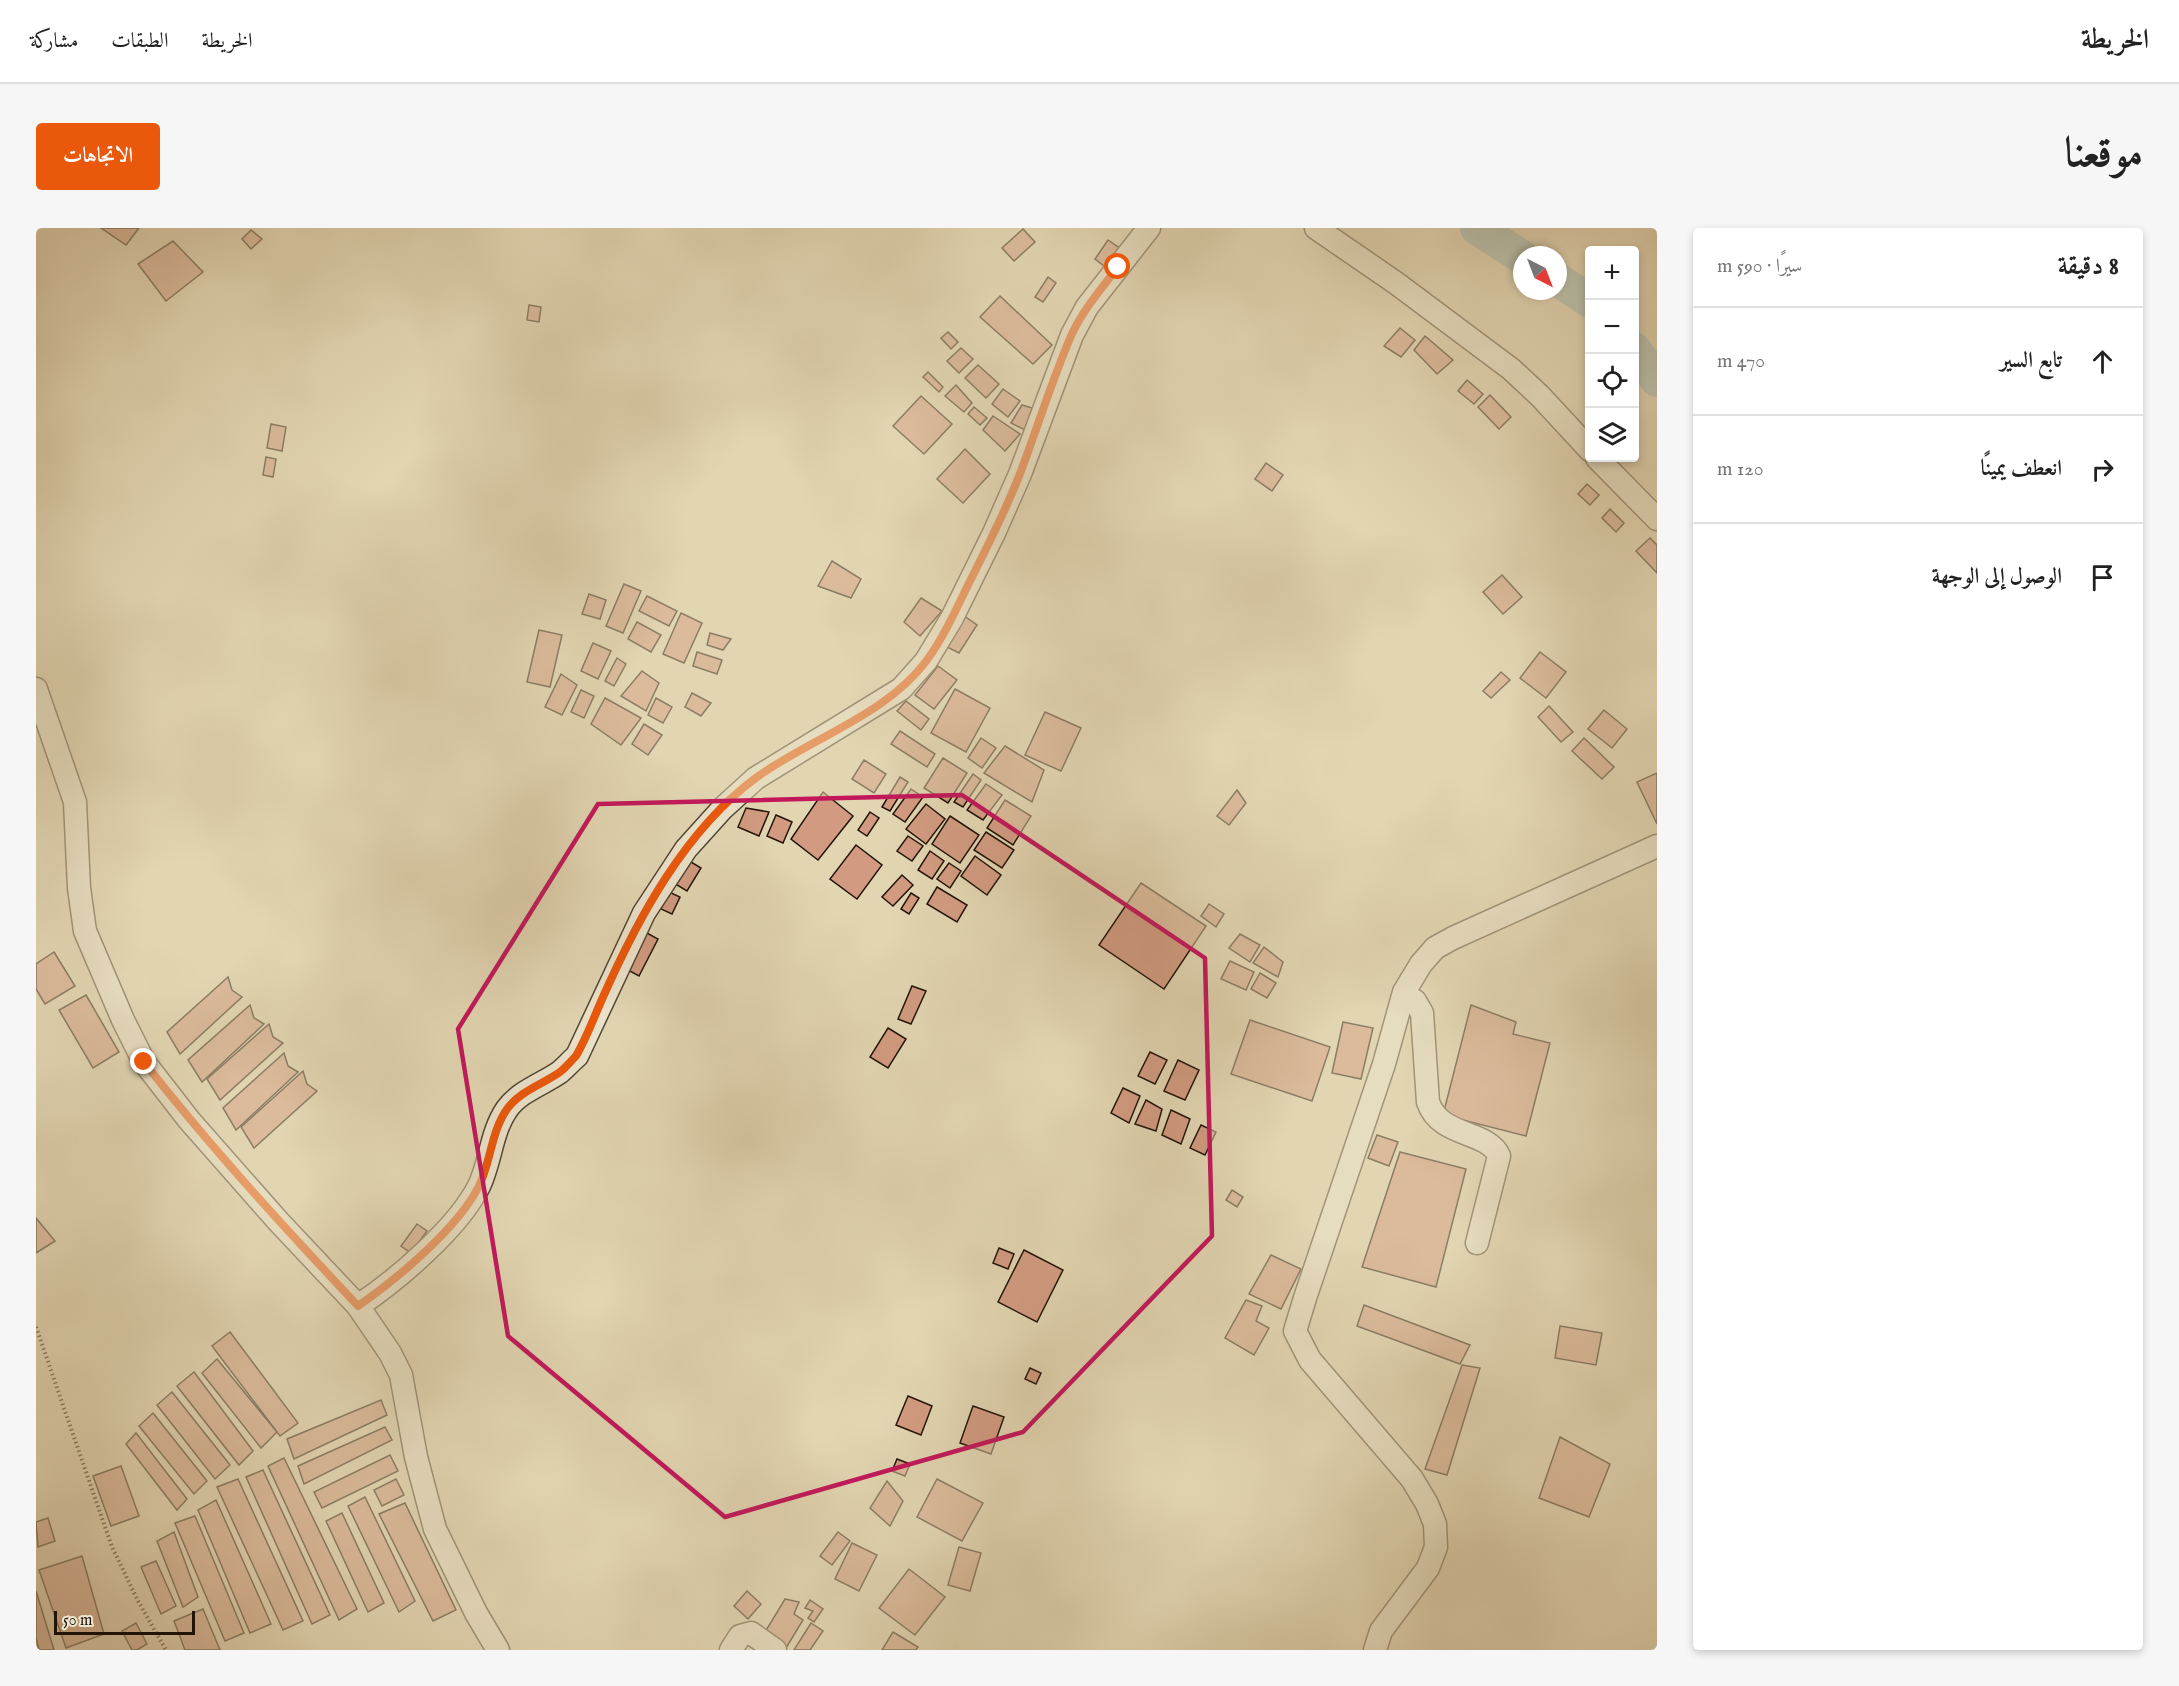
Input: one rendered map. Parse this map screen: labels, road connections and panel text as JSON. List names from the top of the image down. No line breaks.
{"scale_bar":"50 m","north":"bottom right","page":{"header":"الخريطة","nav":["الخريطة","الطبقات","مشاركة"],"title":"موقعنا","buttons":"الاتجاهات","heading":["8 دقيقة","سيرًا · 590 m"],"map_buttons":["+","−"],"list":[["تابع السير","470 m"],["انعطف يمينًا","120 m"],"الوصول إلى الوجهة"],"scale":"50 m"}}
